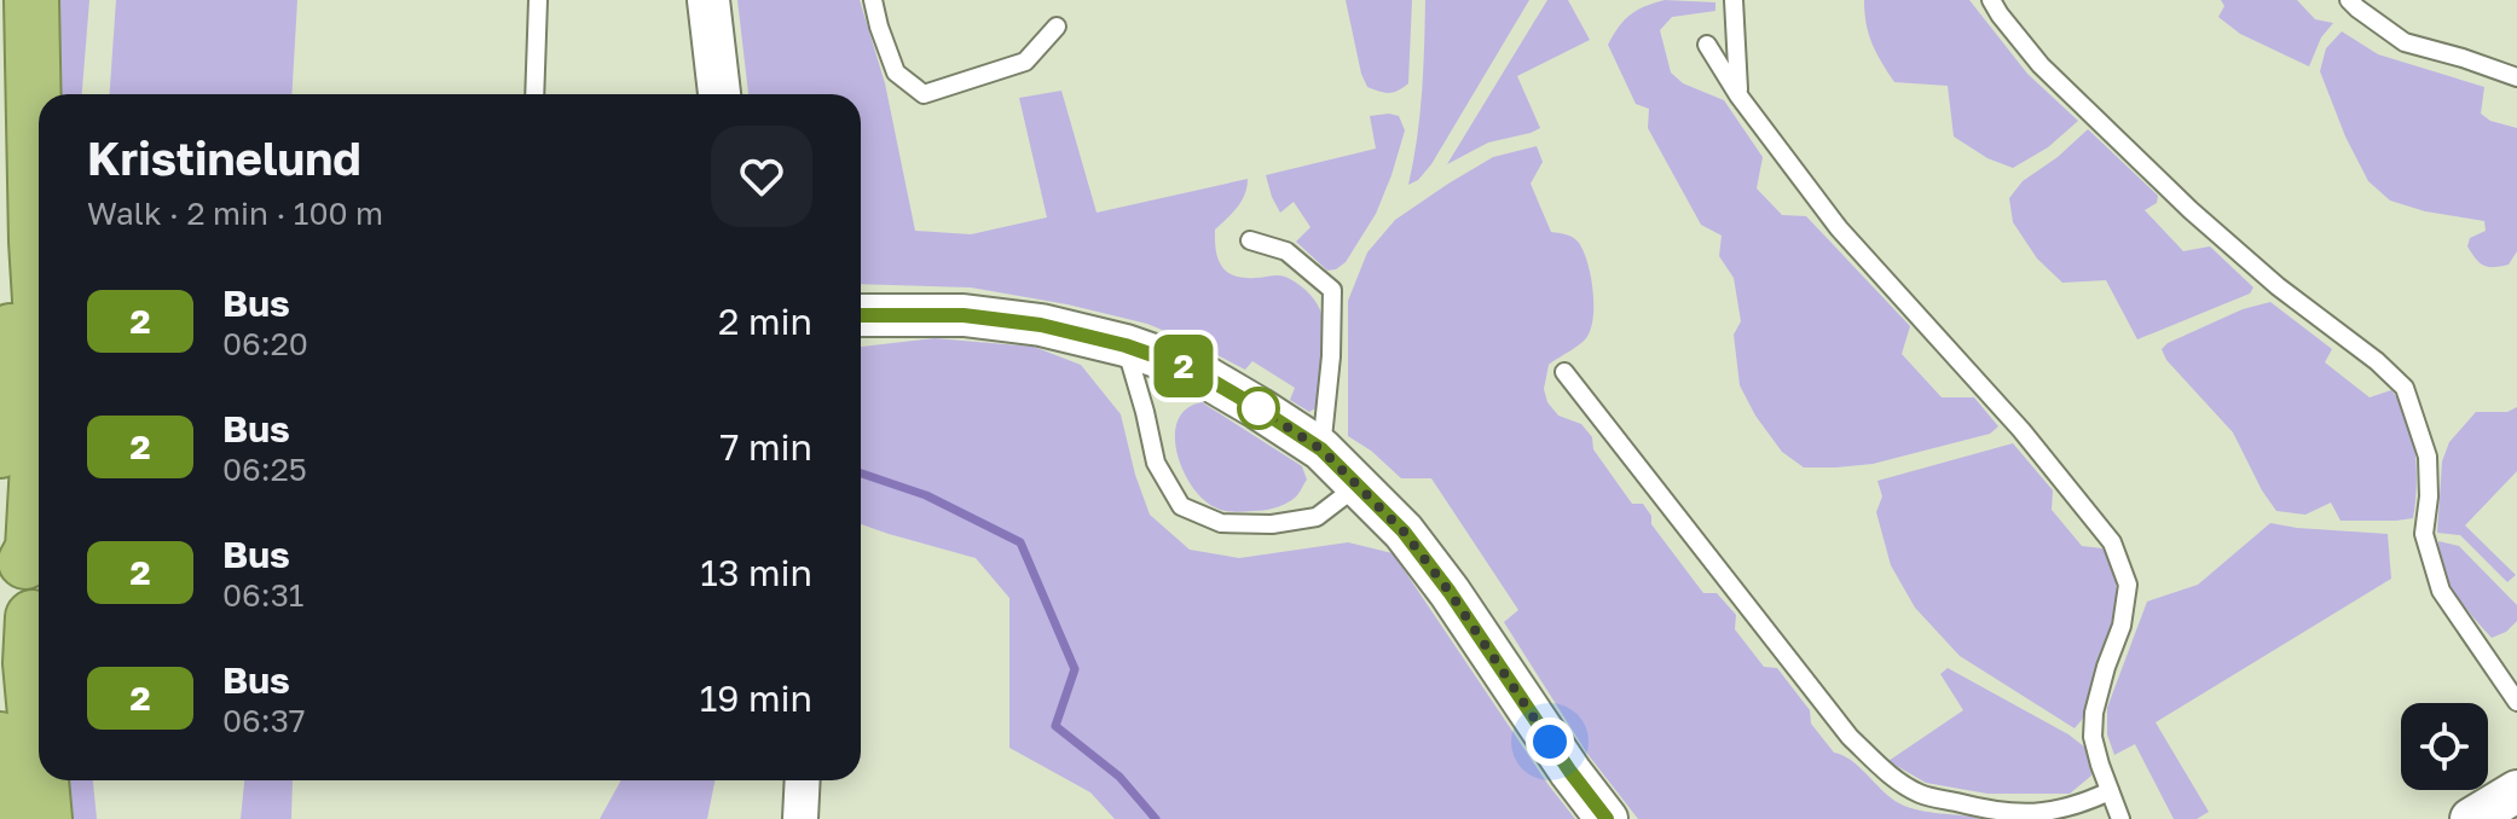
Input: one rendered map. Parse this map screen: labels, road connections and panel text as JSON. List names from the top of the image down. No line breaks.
{"lines":["bus line 2"],"page":{"on_map":"2","heading":["Kristinelund","Walk · 2 min · 100 m"],"list":[{"mark":"2","name":"Bus","note":"06:20","value":"2 min"},{"mark":"2","name":"Bus","note":"06:25","value":"7 min"},{"mark":"2","name":"Bus","note":"06:31","value":"13 min"},{"mark":"2","name":"Bus","note":"06:37","value":"19 min"}]}}
